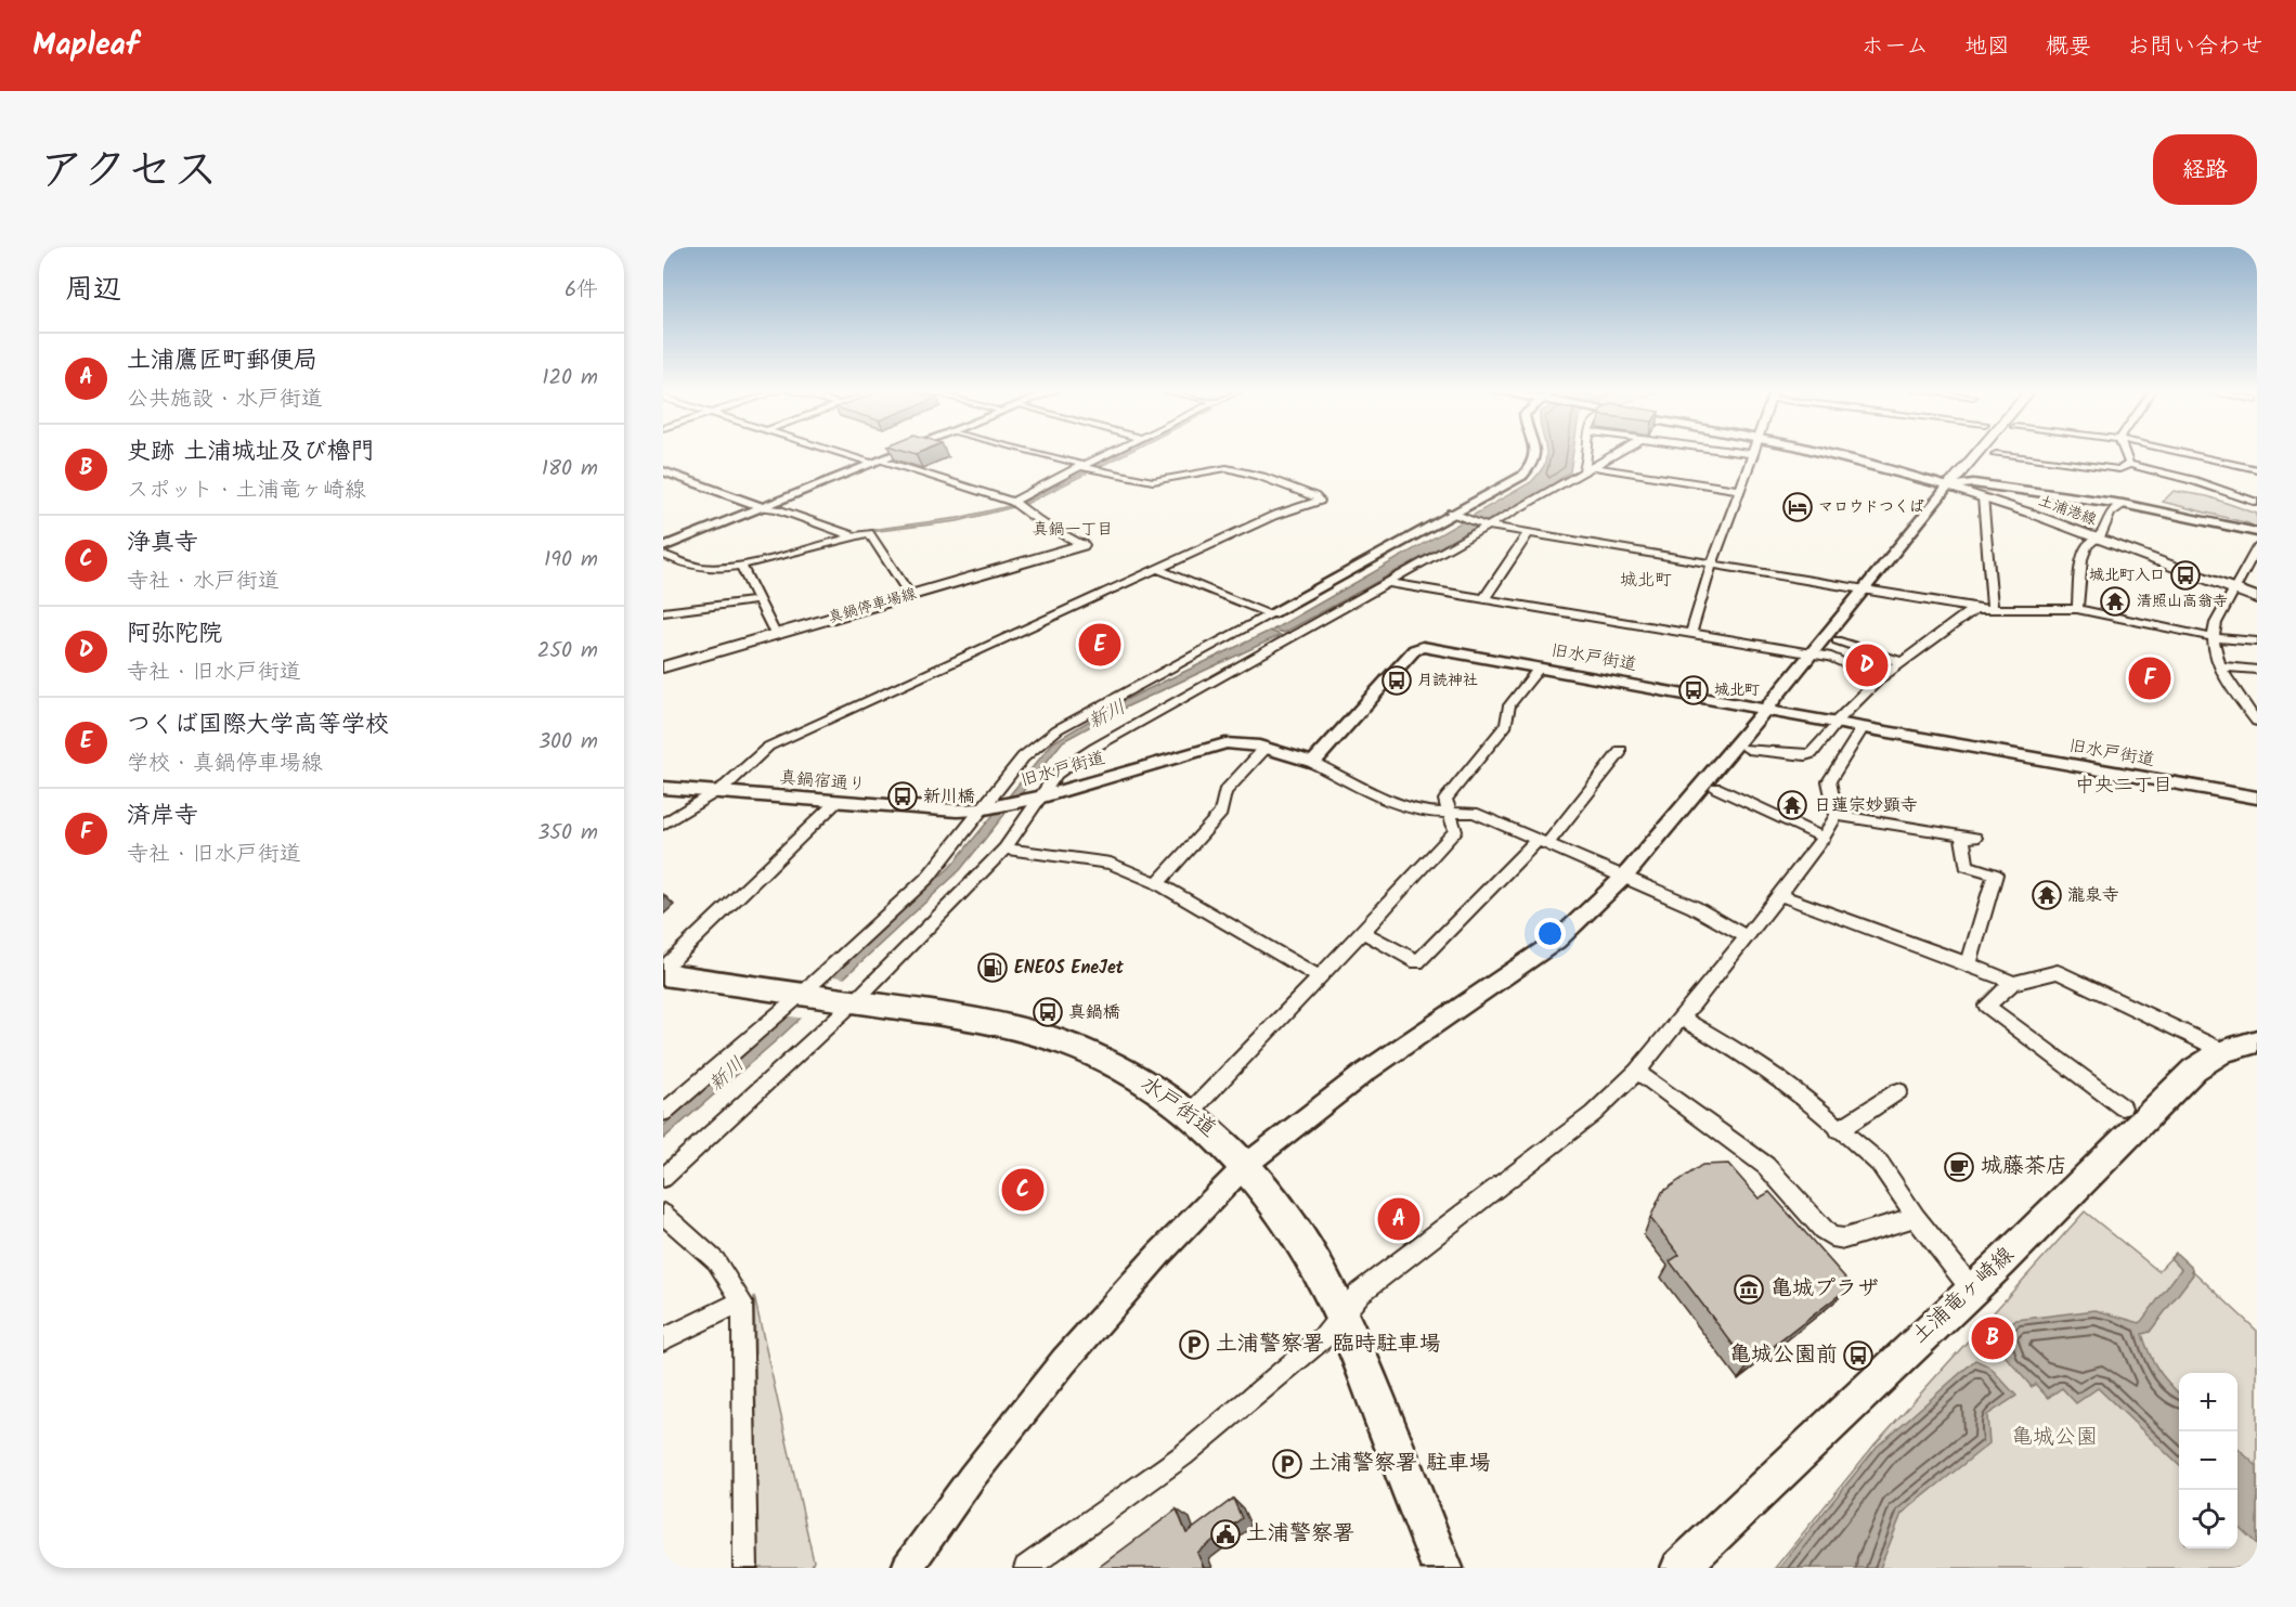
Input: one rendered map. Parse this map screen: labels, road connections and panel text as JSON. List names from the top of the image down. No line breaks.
{"streets":{"highway":["水戸街道"],"main road":["土浦港線","真鍋停車場線","土浦竜ヶ崎線"],"street":["旧水戸街道","真鍋宿通り"]},"crossings":[["旧水戸街道","真鍋宿通り"]],"districts":["真鍋一丁目","城北町","中央二丁目"],"water":["新川"],"parks":["亀城公園"],"places":{"hotel":["マロウドつくば"],"bus stop":["城北町入口","月読神社","城北町","新川橋","真鍋橋","亀城公園前"],"temple":["清照山高翁寺","日蓮宗妙顕寺","瀧泉寺"],"fuel station":["ENEOS EneJet"],"cafe":["城藤茶店"],"museum":["亀城プラザ"],"parking":["土浦警察署 臨時駐車場","土浦警察署 駐車場"],"public building":["土浦警察署"]},"page":{"header":"Mapleaf","nav":["ホーム","地図","概要","お問い合わせ"],"title":"アクセス","buttons":"経路","heading":["周辺","6件"],"list":[{"mark":"A","name":"土浦鷹匠町郵便局","note":"公共施設 · 水戸街道","value":"120 m"},{"mark":"B","name":"史跡 土浦城址及び櫓門","note":"スポット · 土浦竜ヶ崎線","value":"180 m"},{"mark":"C","name":"浄真寺","note":"寺社 · 水戸街道","value":"190 m"},{"mark":"D","name":"阿弥陀院","note":"寺社 · 旧水戸街道","value":"250 m"},{"mark":"E","name":"つくば国際大学高等学校","note":"学校 · 真鍋停車場線","value":"300 m"},{"mark":"F","name":"済岸寺","note":"寺社 · 旧水戸街道","value":"350 m"}],"pins":["E","D","F","C","A","B"],"map_buttons":["+","−"]}}
